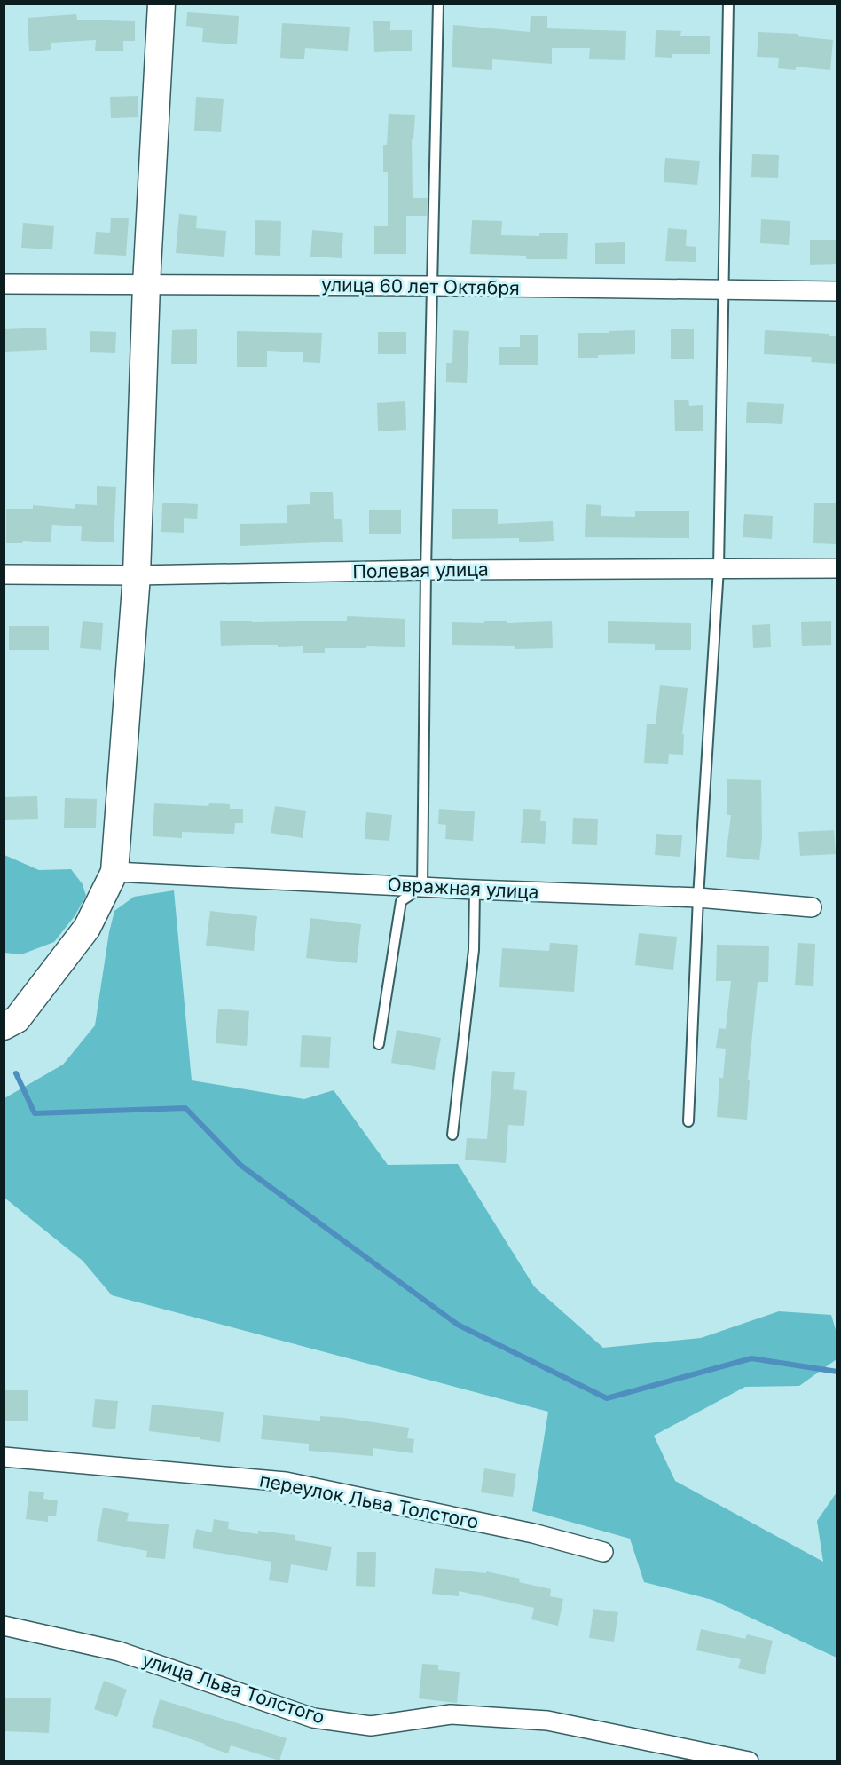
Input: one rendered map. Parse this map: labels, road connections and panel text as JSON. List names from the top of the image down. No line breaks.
{"streets":{"street":["улица 60 лет Октября","Полевая улица","Овражная улица","переулок Льва Толстого","улица Льва Толстого"]}}
